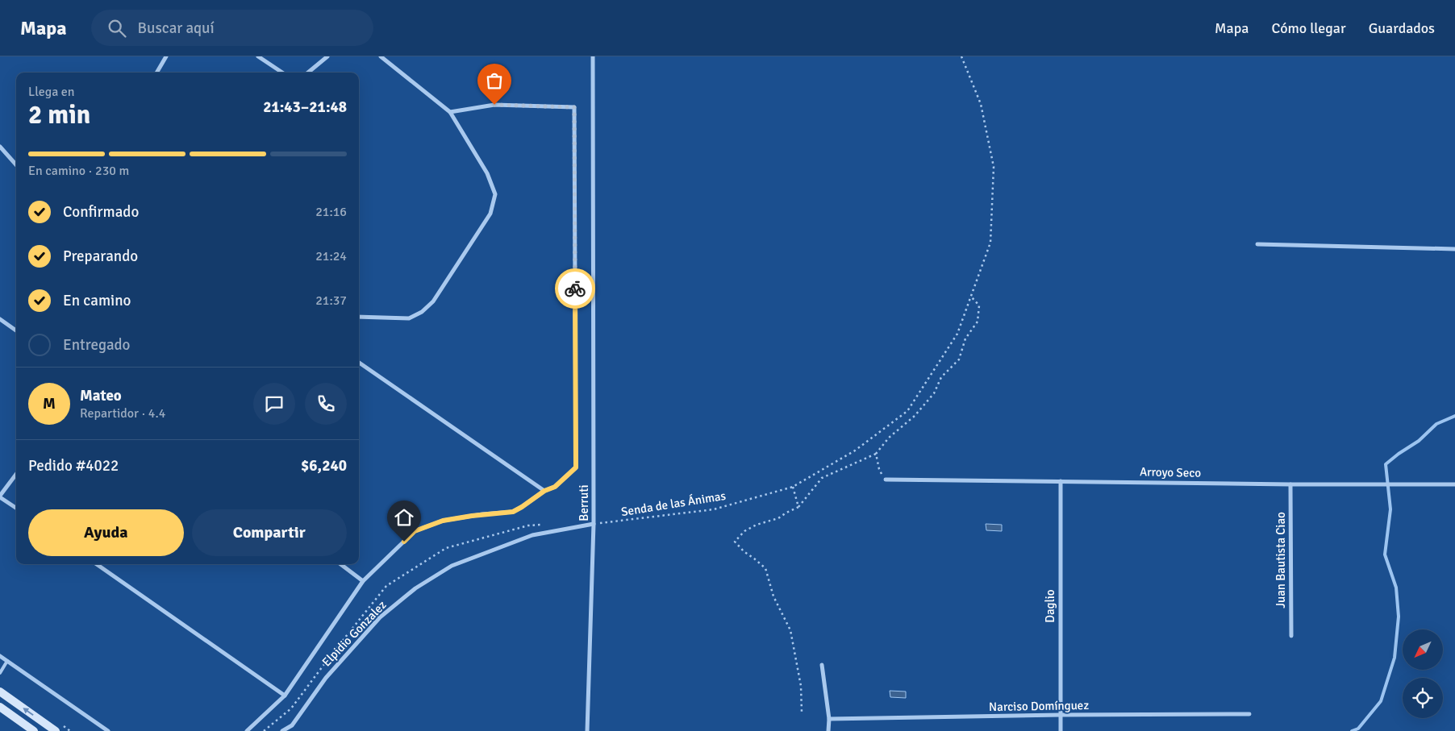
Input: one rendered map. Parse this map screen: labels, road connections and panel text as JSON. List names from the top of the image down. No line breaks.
{"streets":{"street":["Arroyo Seco","Berruti","Juan Bautista Ciao","Daglio","Elpidio Gonzalez","Narciso Domínguez"],"path":["Senda de las Ánimas"]},"crossings":[["Arroyo Seco","Juan Bautista Ciao"],["Arroyo Seco","Daglio"],["Berruti","Senda de las Ánimas"],["Berruti","Elpidio Gonzalez"],["Senda de las Ánimas","Elpidio Gonzalez"],["Daglio","Narciso Domínguez"]],"north":"bottom left","page":{"header":"Mapa","search":"Buscar aquí","nav":["Mapa","Cómo llegar","Guardados"],"heading":["2 min","Llega en","21:43–21:48"],"panel":["Mateo","Repartidor · 4.4","Pedido #4022","$6,240"],"bar":"En camino · 230 m","list":[["Confirmado","21:16"],["Preparando","21:24"],["En camino","21:37"],"Entregado"],"round":"M","buttons":["Ayuda","Compartir"]}}
